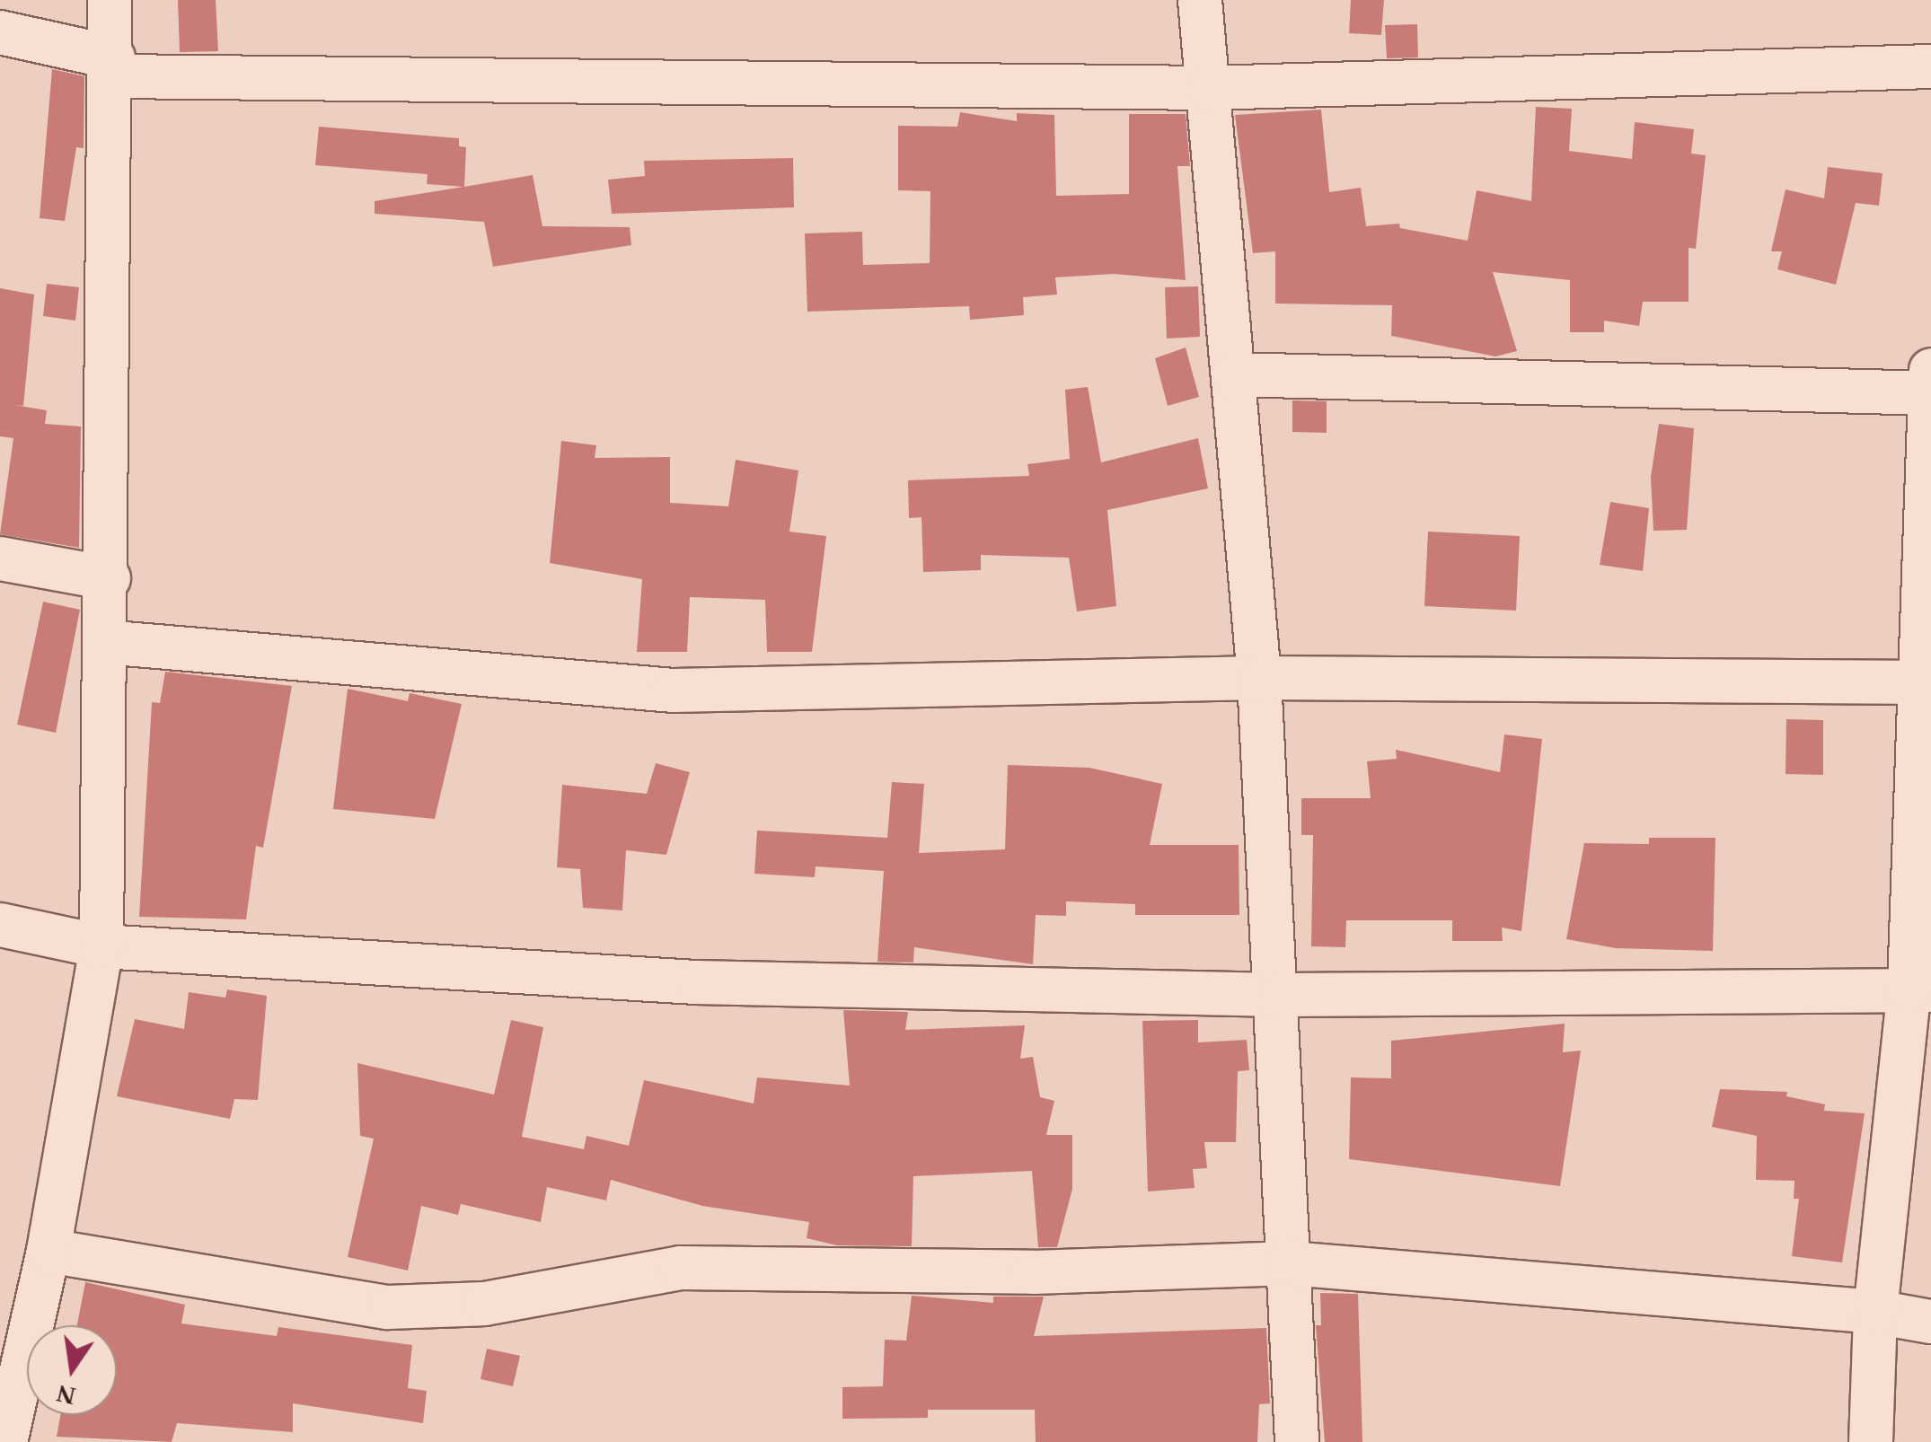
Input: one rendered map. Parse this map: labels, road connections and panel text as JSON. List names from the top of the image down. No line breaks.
{"north":"bottom"}
